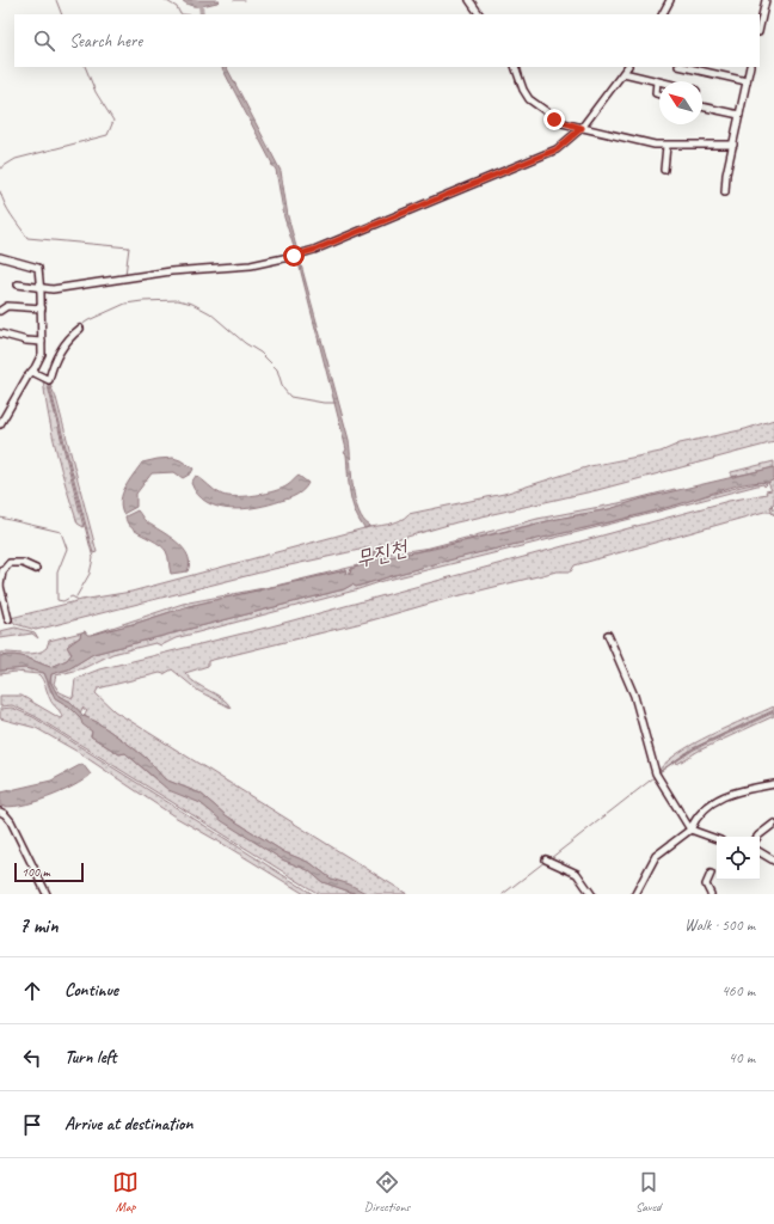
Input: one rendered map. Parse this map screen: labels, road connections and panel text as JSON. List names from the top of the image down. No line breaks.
{"water":["무진천"],"scale_bar":"100 m","north":"top left","page":{"search":"Search here","scale":"100 m","heading":["7 min","Walk · 500 m"],"list":[["Continue","460 m"],["Turn left","40 m"],"Arrive at destination"],"nav":["Map","Directions","Saved"]}}
